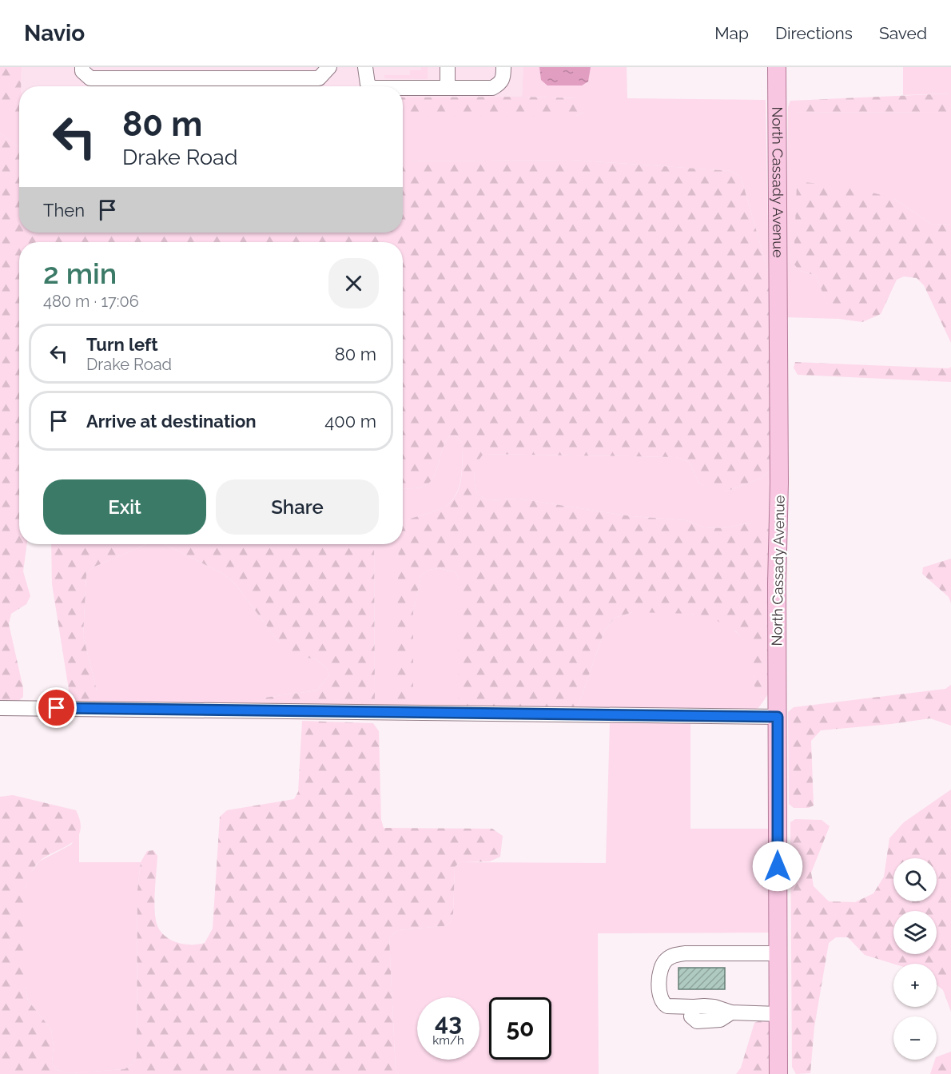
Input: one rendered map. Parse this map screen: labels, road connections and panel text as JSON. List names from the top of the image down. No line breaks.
{"streets":{"main road":["North Cassady Avenue"]},"page":{"header":"Navio","nav":["Map","Directions","Saved"],"turn":["80 m","Drake Road"],"then":"Then","heading":["2 min","480 m · 17:06"],"list":[{"name":"Turn left","note":"Drake Road","value":"80 m"},{"name":"Arrive at destination","value":"400 m"}],"buttons":["Exit","Share"],"map_buttons":["+","−"],"speed":"43 km/h","limit":"50"}}
